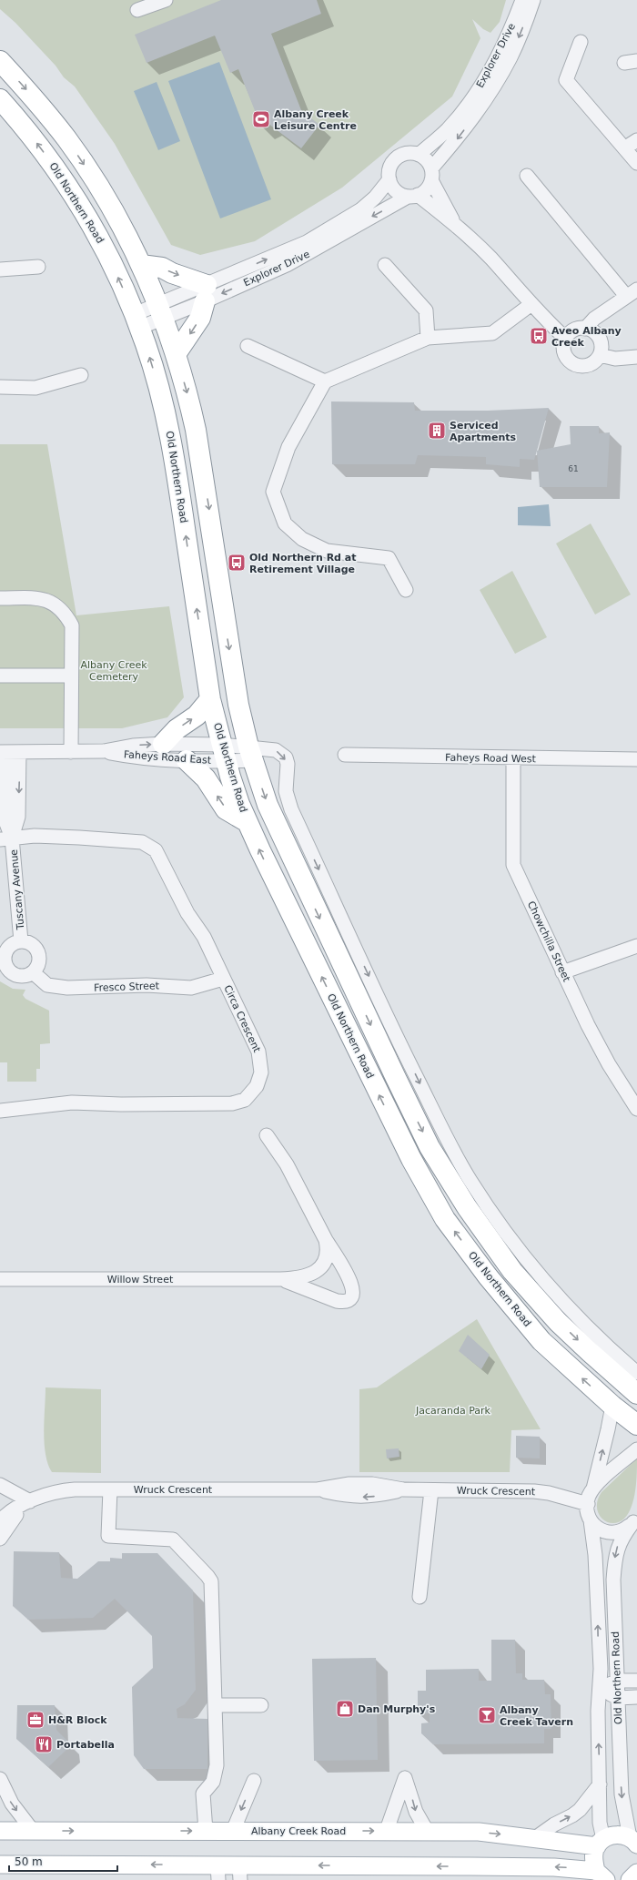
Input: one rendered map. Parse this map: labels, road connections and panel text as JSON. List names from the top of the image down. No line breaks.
{"streets":{"highway":["Old Northern Road"],"main road":["Albany Creek Road"],"street":["Explorer Drive","Faheys Road East","Faheys Road West","Tuscany Avenue","Chowchilla Street","Fresco Street","Circa Crescent","Willow Street","Wruck Crescent"]},"crossings":[["Explorer Drive","Old Northern Road"],["Old Northern Road","Faheys Road East"],["Old Northern Road","Wruck Crescent"],["Old Northern Road","Albany Creek Road"],["Faheys Road East","Tuscany Avenue"],["Faheys Road West","Chowchilla Street"],["Tuscany Avenue","Fresco Street"],["Tuscany Avenue","Circa Crescent"],["Fresco Street","Circa Crescent"]],"parks":["Albany Creek Cemetery","Jacaranda Park"],"places":{"sports":["Albany Creek Leisure Centre"],"bus stop":["Aveo Albany Creek","Old Northern Rd at Retirement Village"],"building":["Serviced Apartments"],"shop":["Dan Murphy's"],"bar":["Albany Creek Tavern"],"office":["H&R Block"],"restaurant":["Portabella"]},"house_numbers":["61"],"scale_bar":"50 m"}
